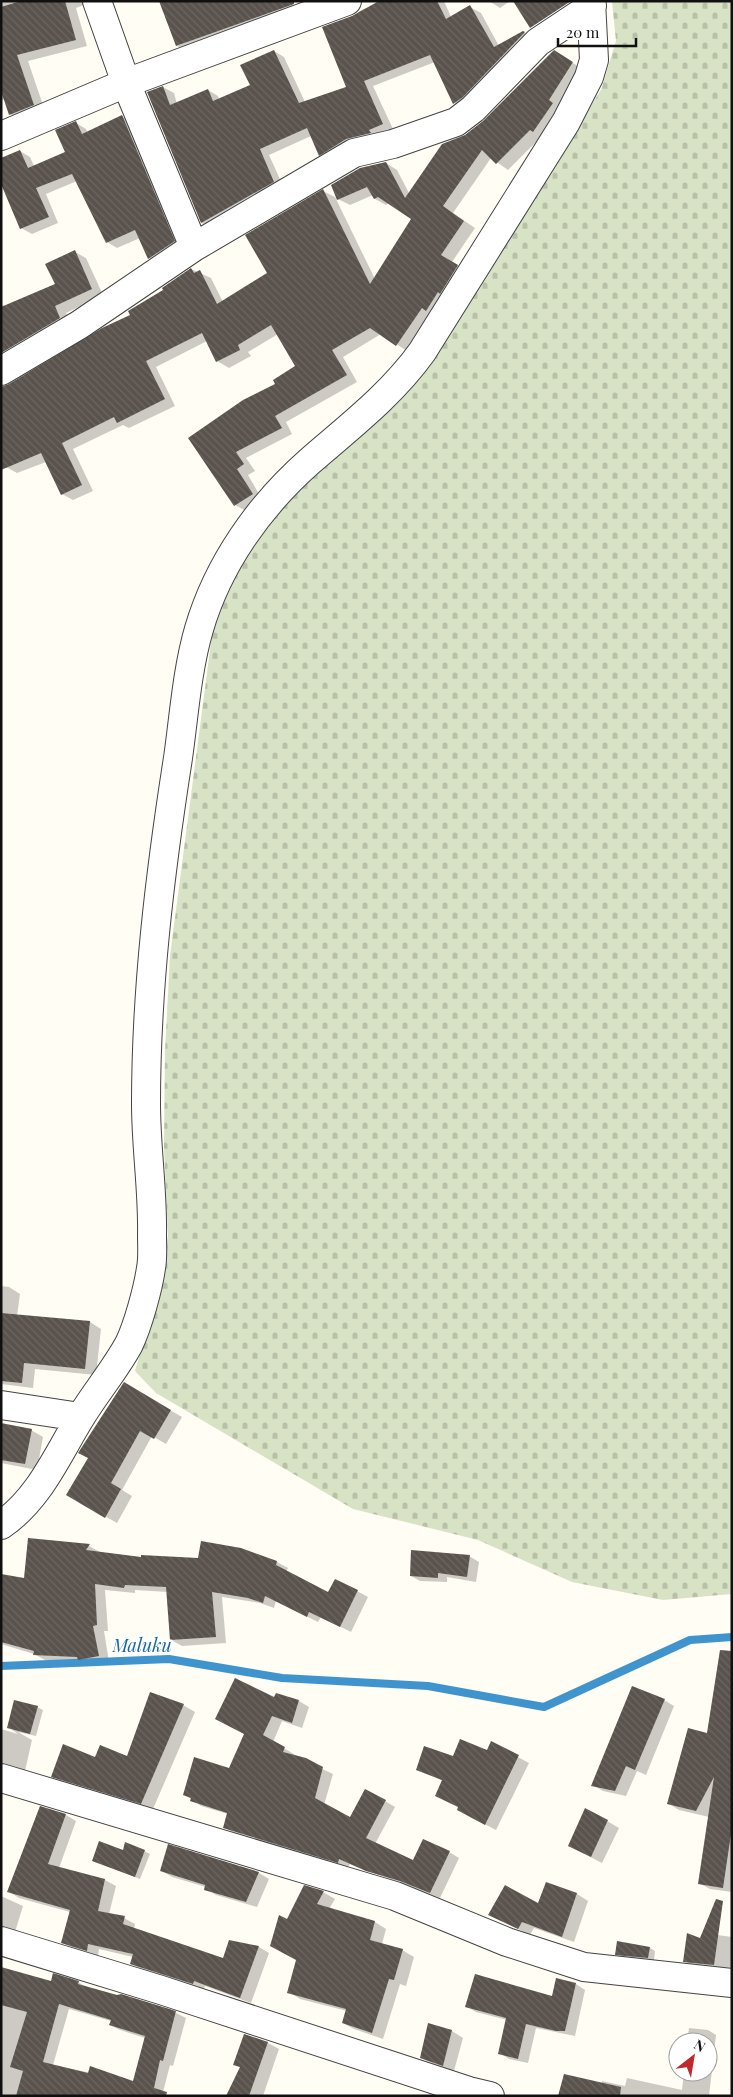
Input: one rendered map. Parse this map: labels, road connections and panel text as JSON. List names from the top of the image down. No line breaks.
{"water":["Maluku"],"scale_bar":"20 m","north":"top right"}
